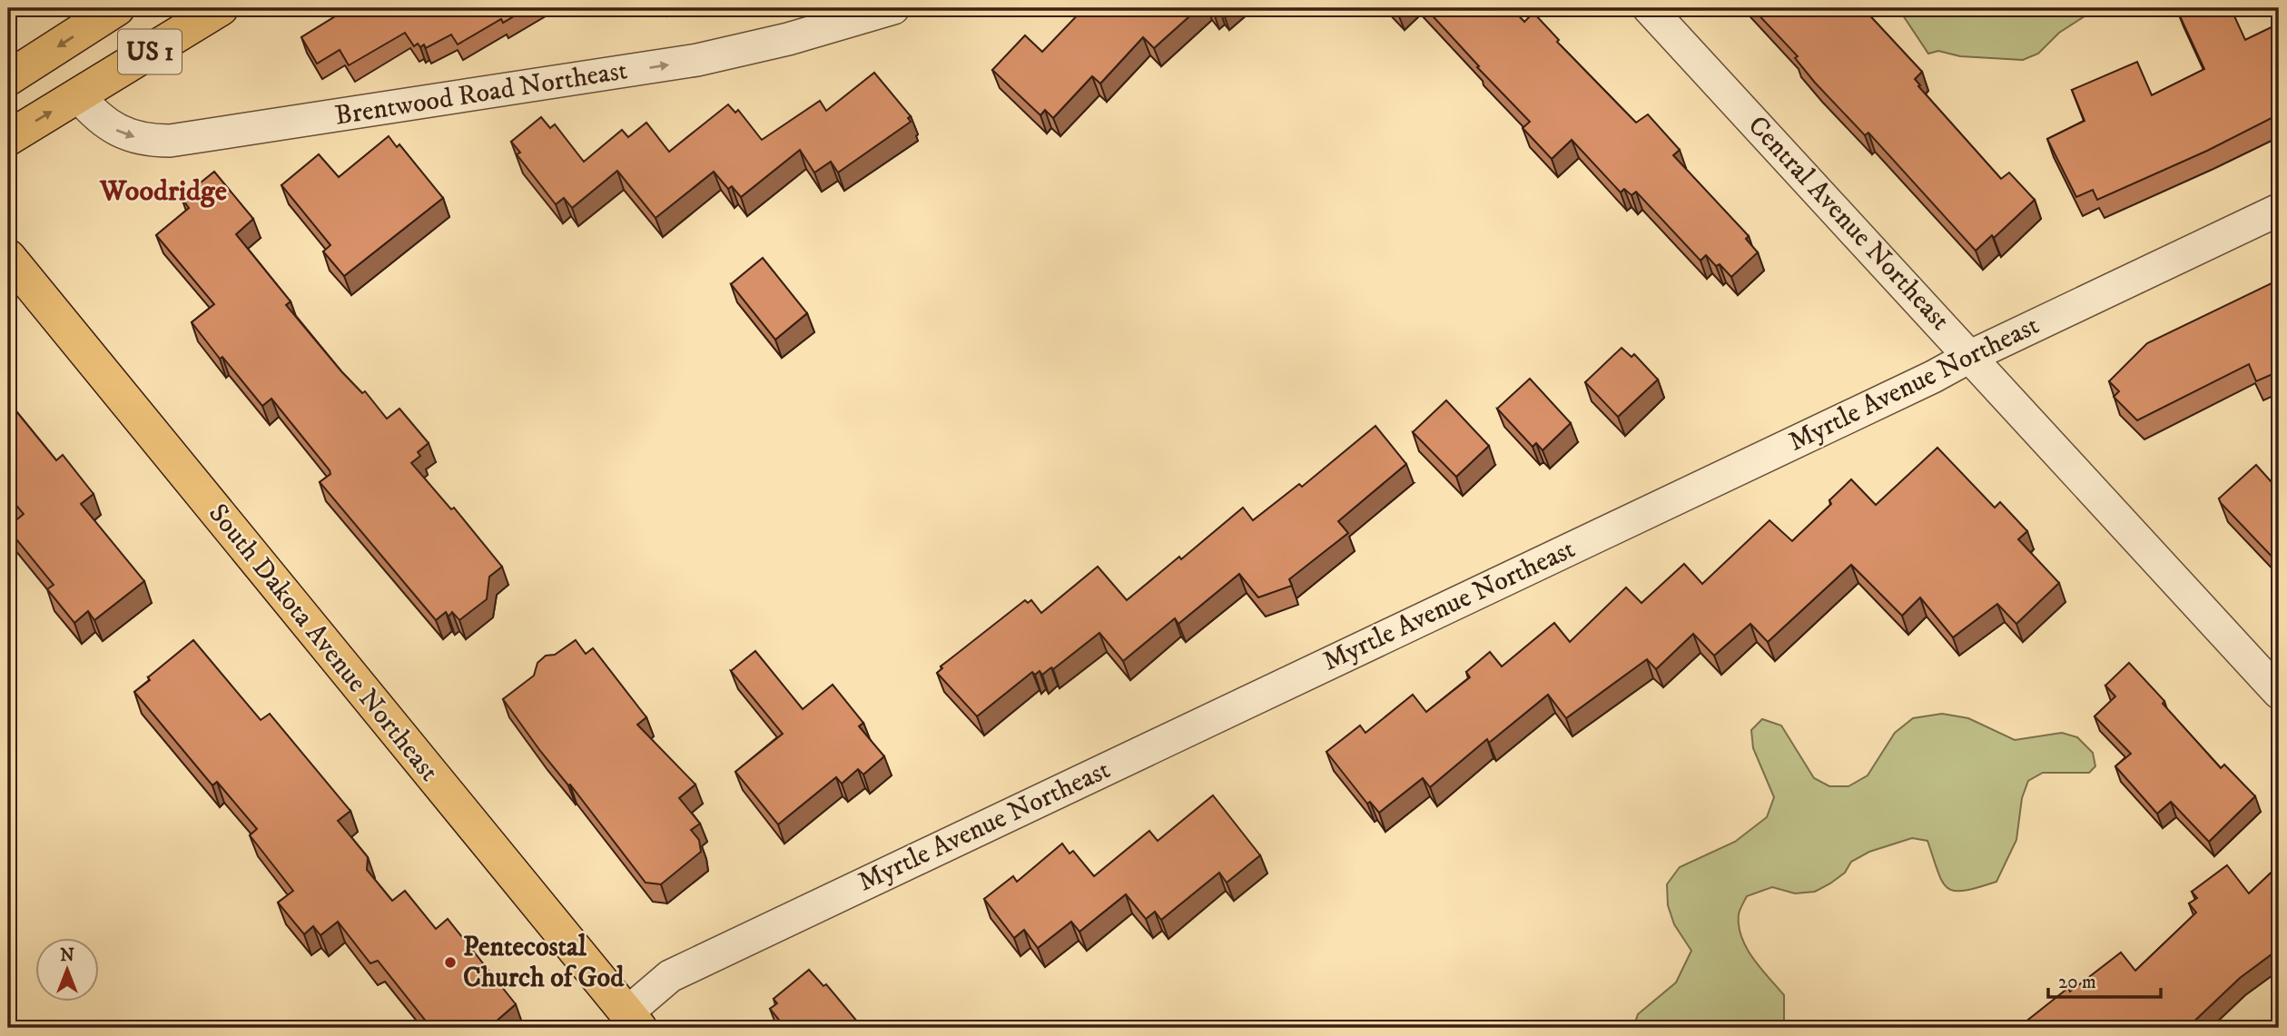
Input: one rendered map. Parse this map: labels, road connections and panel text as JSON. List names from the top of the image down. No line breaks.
{"streets":{"main road":["US 1","South Dakota Avenue Northeast"],"street":["Brentwood Road Northeast","Central Avenue Northeast","Myrtle Avenue Northeast"]},"crossings":[["US 1","Brentwood Road Northeast"],["Central Avenue Northeast","Myrtle Avenue Northeast"],["Myrtle Avenue Northeast","South Dakota Avenue Northeast"]],"one_way":["Brentwood Road Northeast"],"districts":["Woodridge"],"places":["Pentecostal Church of God"],"scale_bar":"20 m","north":"top"}
